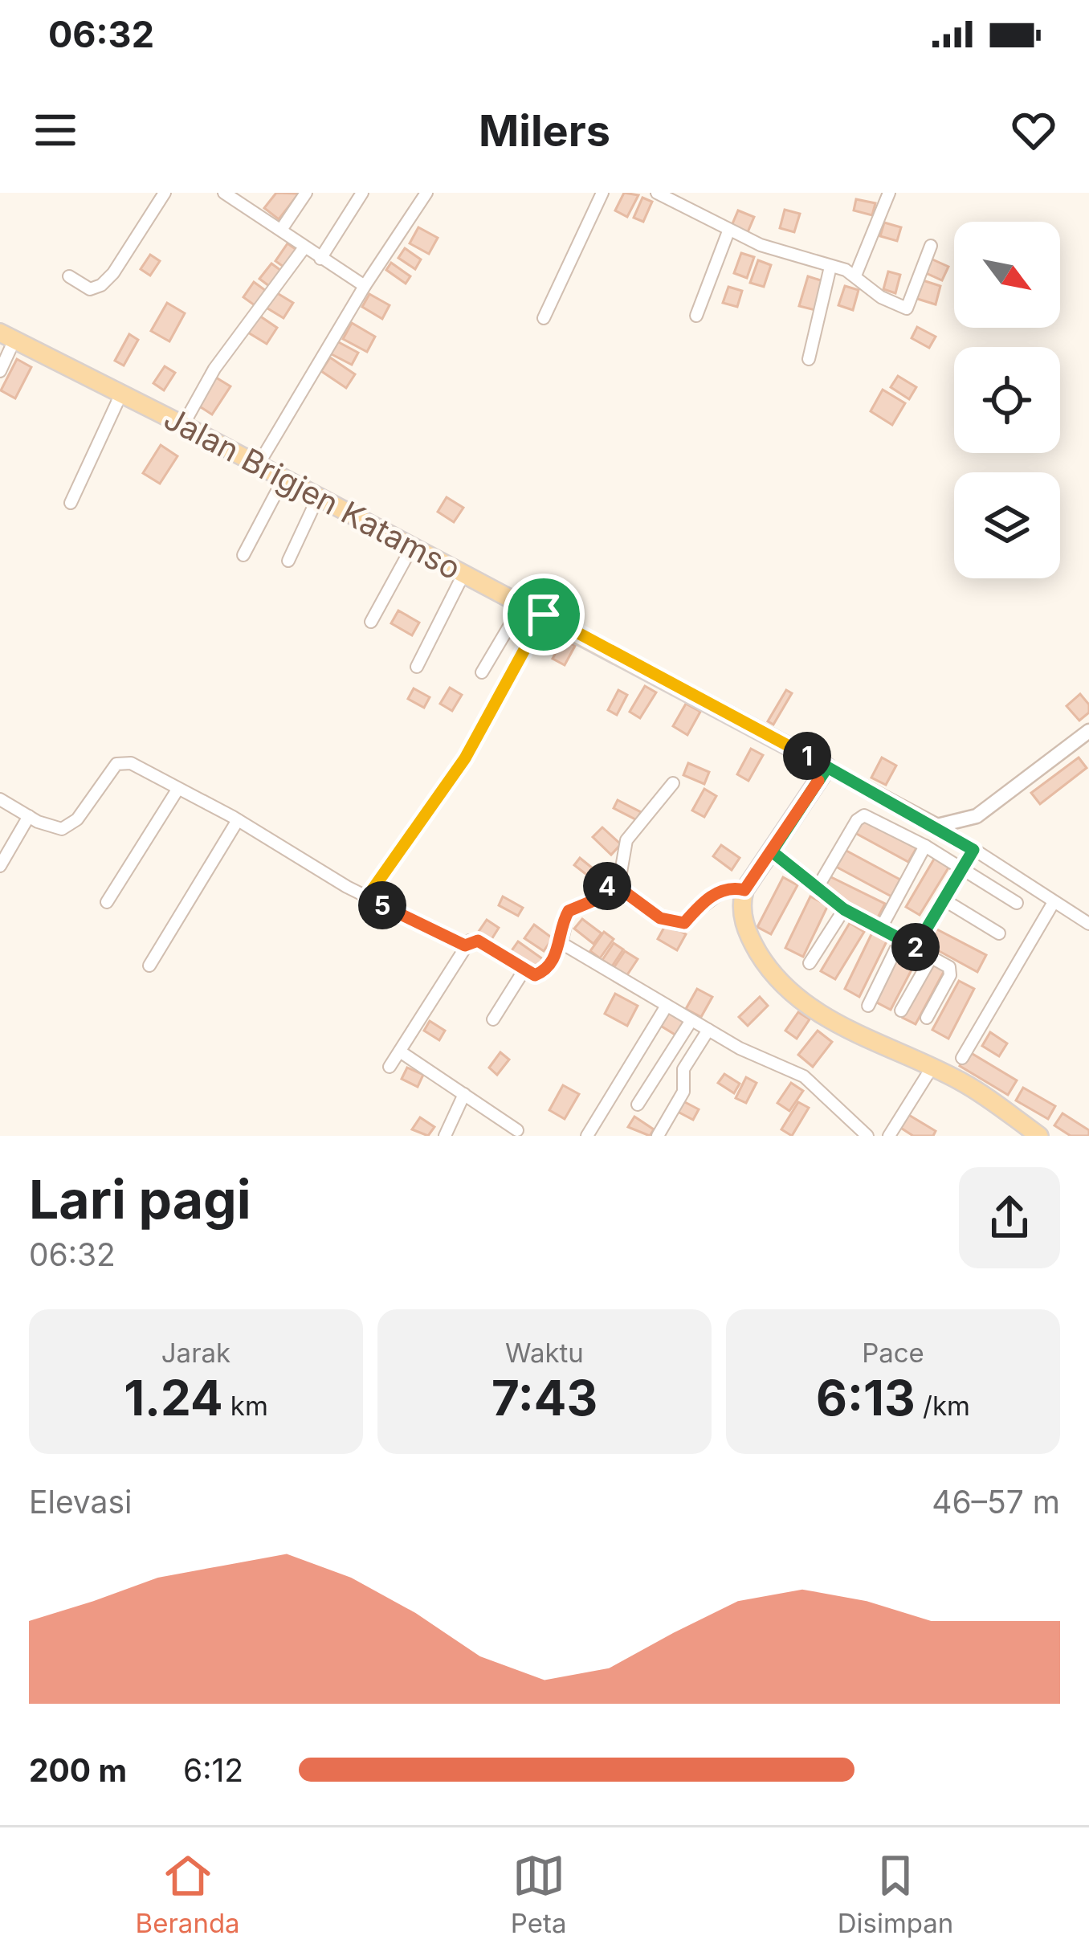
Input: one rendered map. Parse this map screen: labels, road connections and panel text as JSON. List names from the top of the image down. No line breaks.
{"streets":{"main road":["Jalan Brigjen Katamso"]},"north":"bottom right","page":{"status":"06:32","header":"Milers","pins":["1","4","5","2"],"heading":["Lari pagi","06:32"],"stats":[["Jarak","1.24 km"],["Waktu","7:43"],["Pace","6:13 /km"]],"chart":["Elevasi","46–57 m"],"list":[{"name":"200 m","note":"6:12"}],"tabs":["Beranda","Peta","Disimpan"]}}
